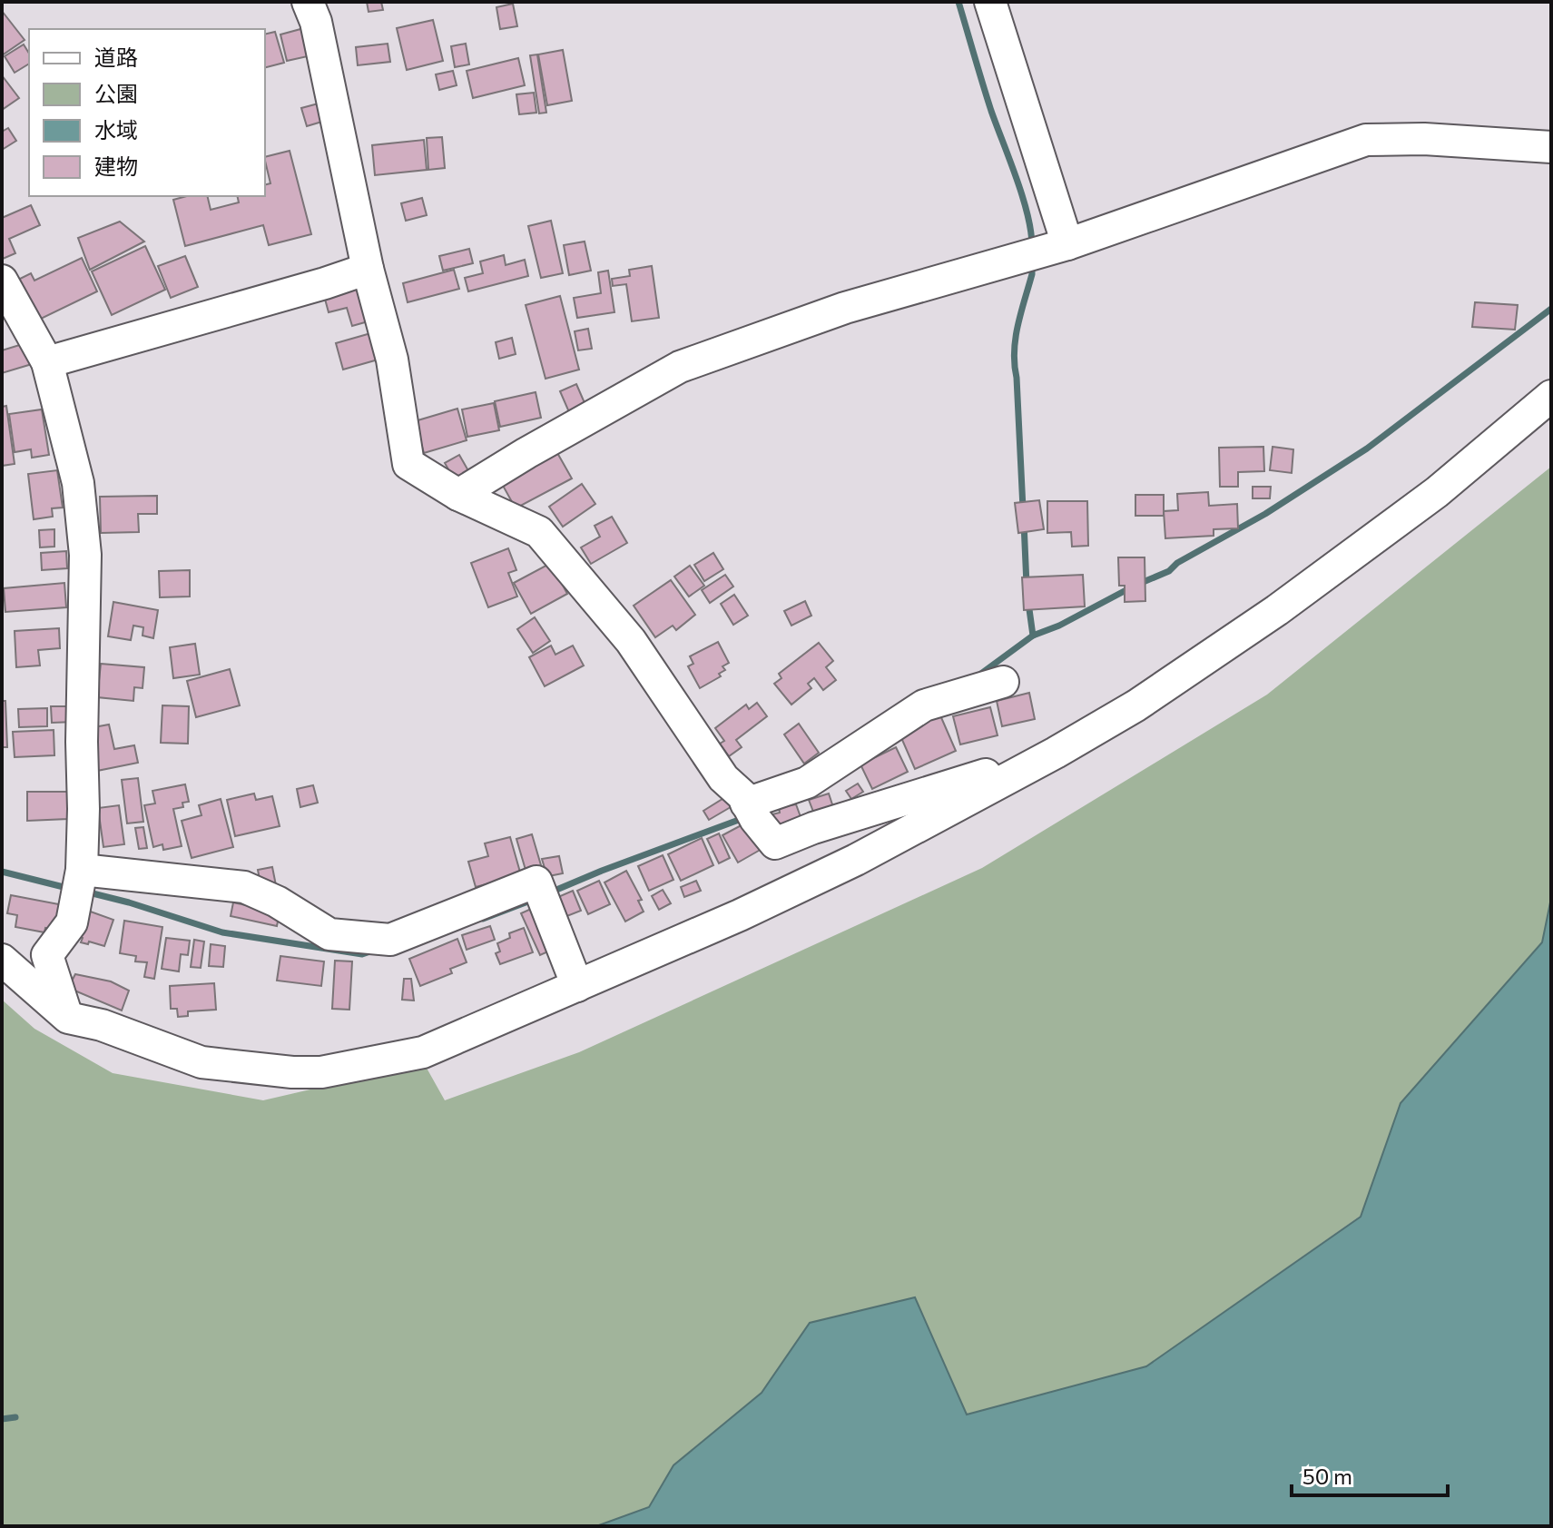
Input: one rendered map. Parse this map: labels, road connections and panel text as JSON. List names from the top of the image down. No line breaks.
{"legend":["道路","公園","水域","建物"],"scale_bar":"50 m"}
